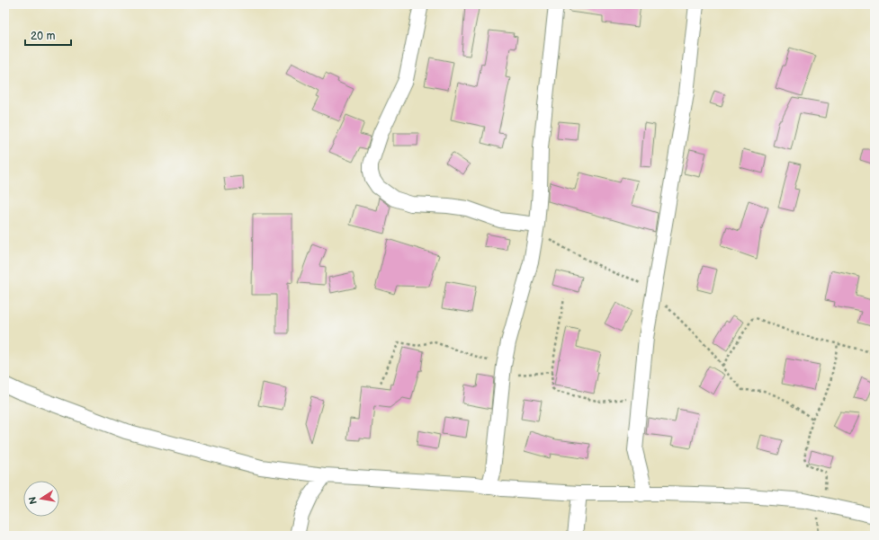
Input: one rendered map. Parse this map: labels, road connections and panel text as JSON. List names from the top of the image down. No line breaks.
{"scale_bar":"20 m","north":"left"}
